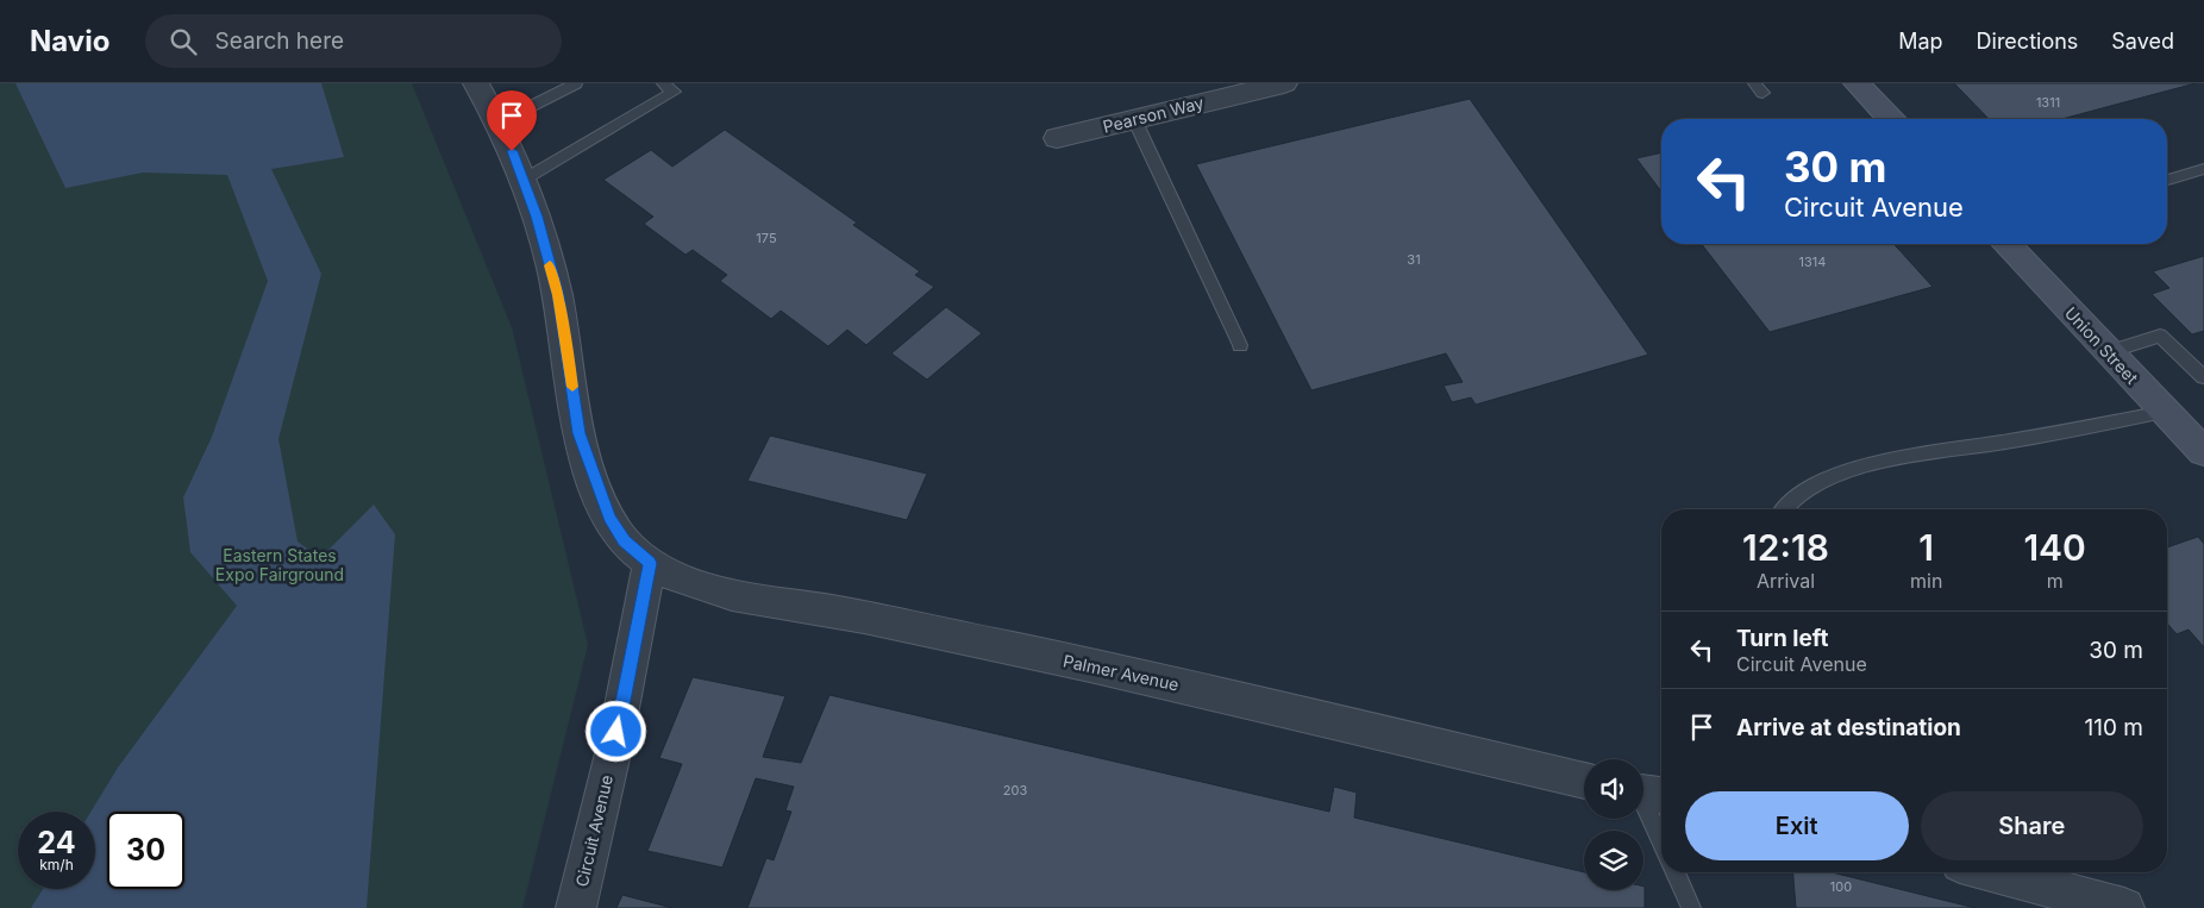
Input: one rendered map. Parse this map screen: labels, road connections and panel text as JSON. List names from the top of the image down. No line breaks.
{"streets":{"street":["Pearson Way","Union Street","Palmer Avenue","Circuit Avenue"]},"crossings":[["Palmer Avenue","Circuit Avenue"]],"parks":["Eastern States Expo Fairground"],"house_numbers":["1311","175","31","1314","203","100"],"page":{"header":"Navio","search":"Search here","nav":["Map","Directions","Saved"],"turn":["30 m","Circuit Avenue"],"eta":["12:18","Arrival","1","min","140","m"],"list":[{"name":"Turn left","note":"Circuit Avenue","value":"30 m"},{"name":"Arrive at destination","value":"110 m"}],"buttons":["Exit","Share"],"speed":"24 km/h","limit":"30"}}
